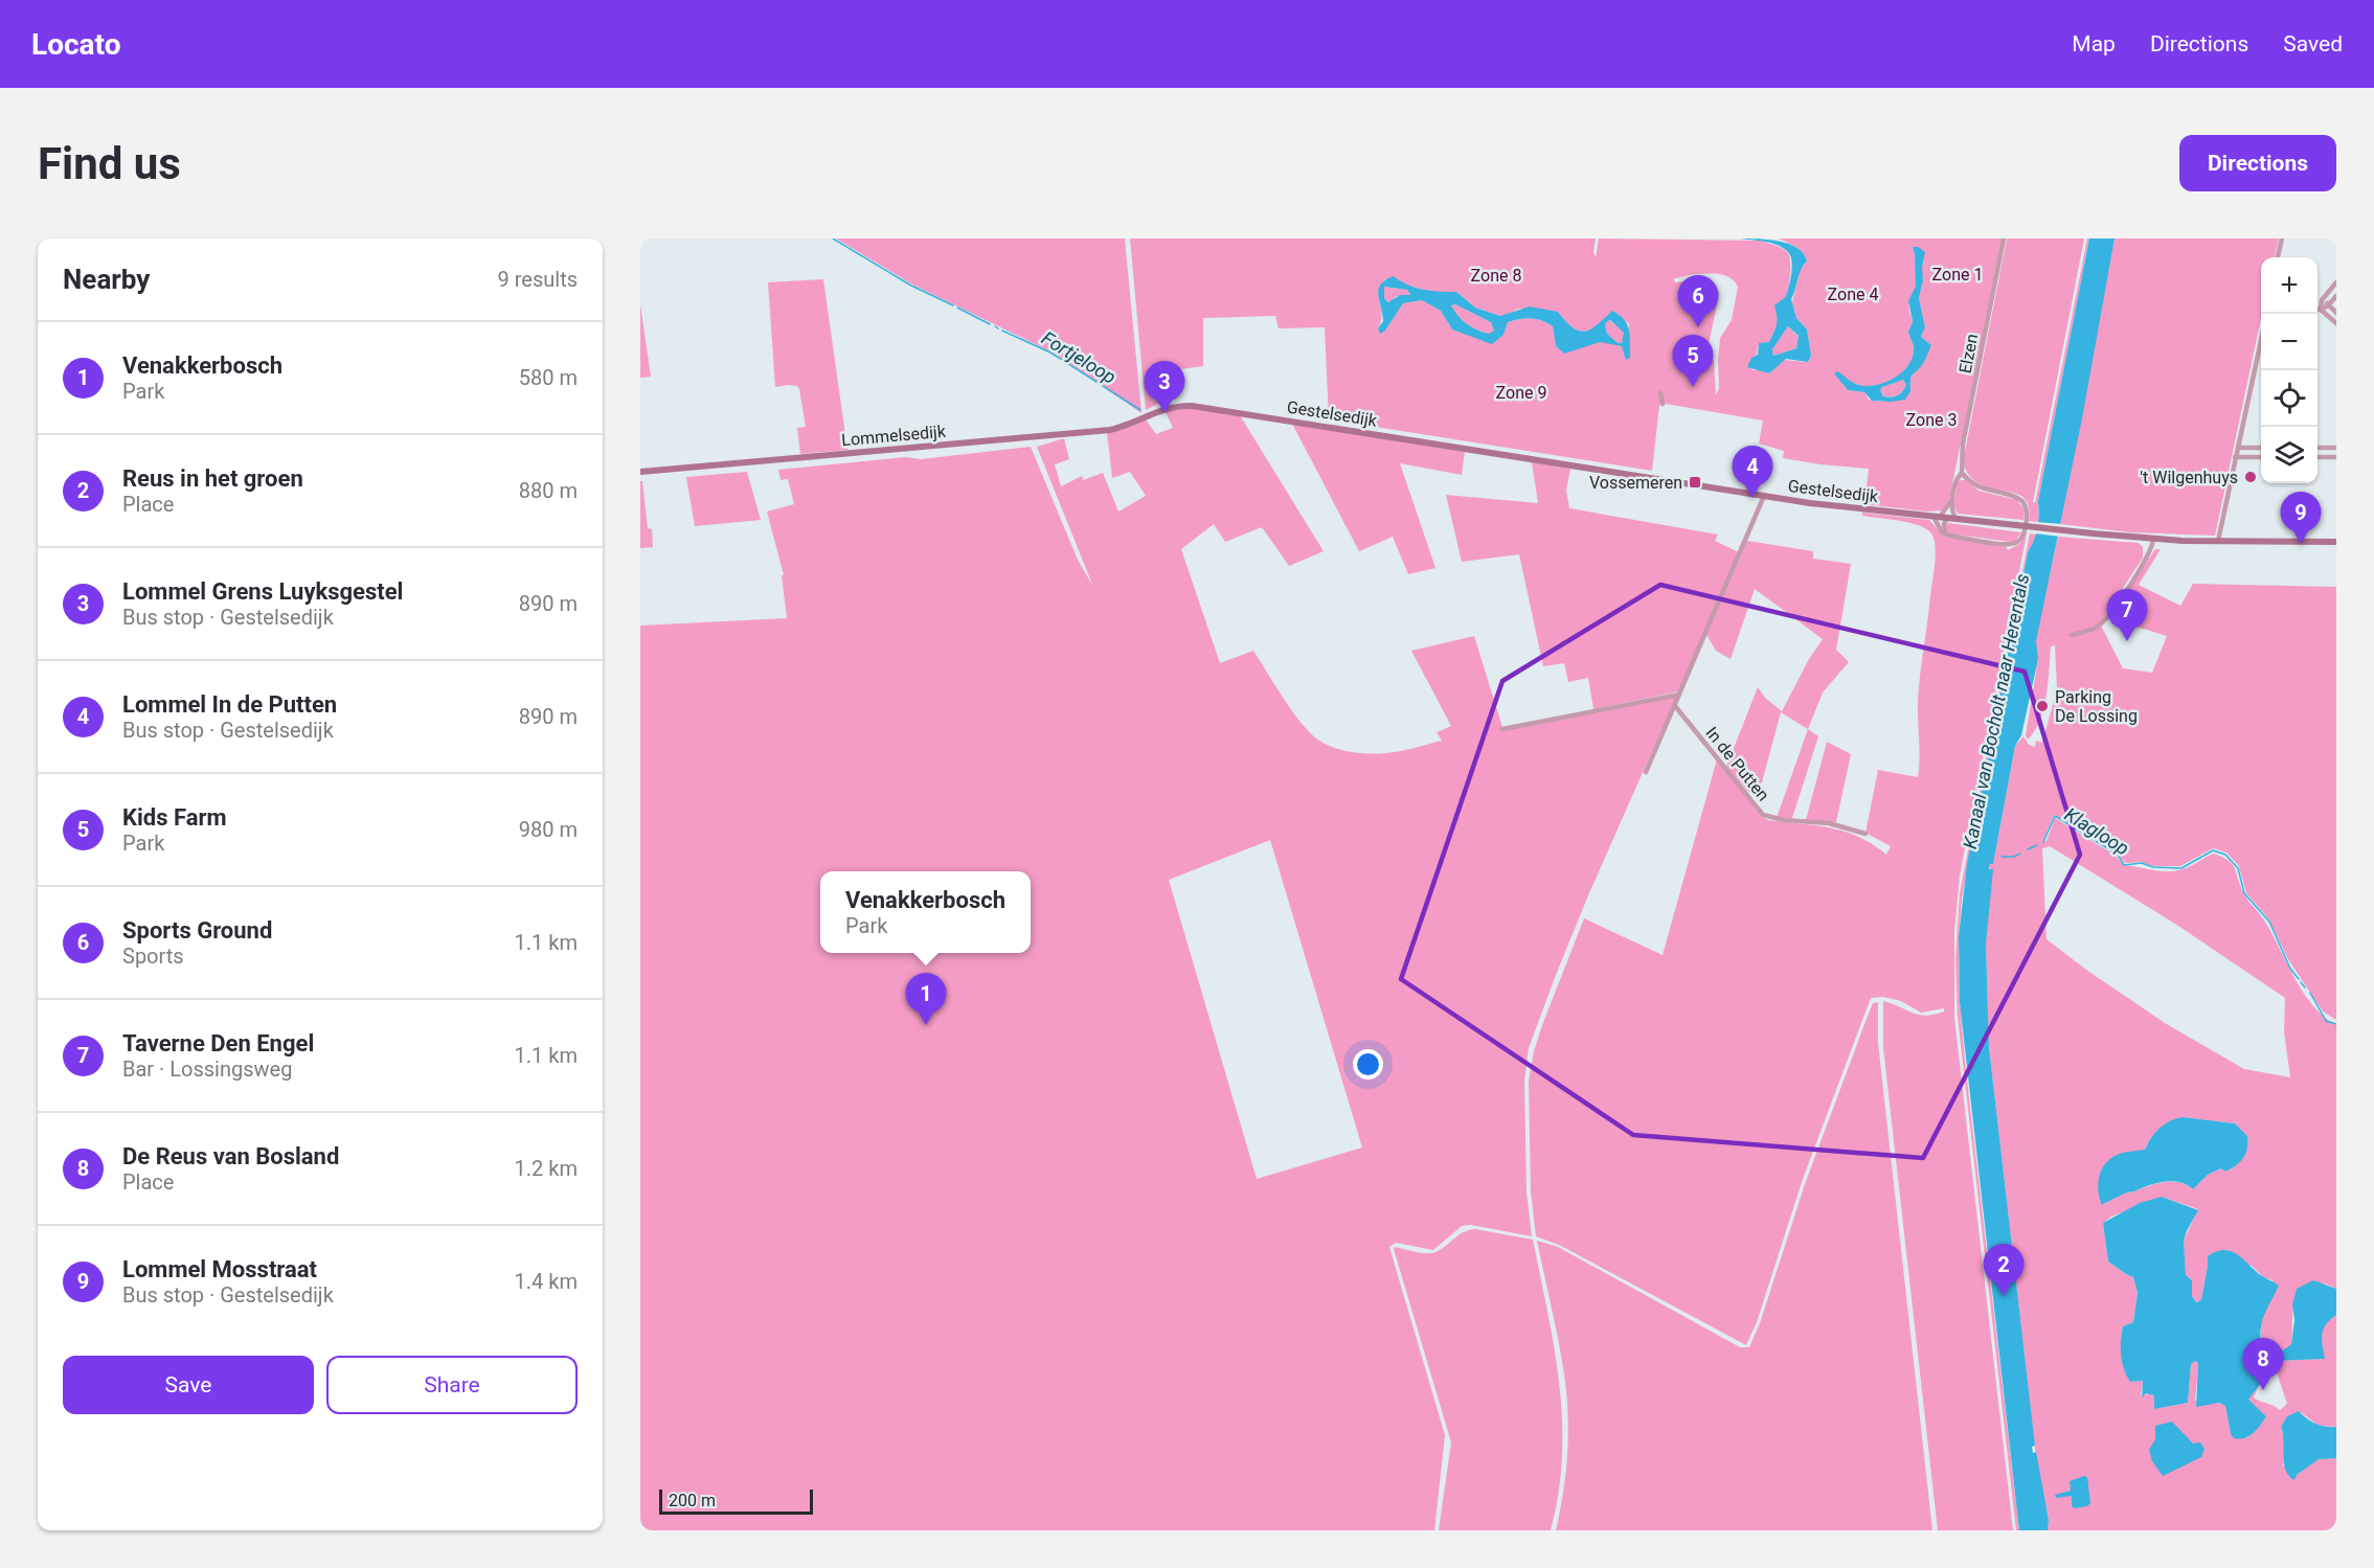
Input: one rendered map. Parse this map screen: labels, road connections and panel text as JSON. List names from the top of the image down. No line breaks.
{"streets":{"main road":["Gestelsedijk","Lommelsedijk"],"street":["Elzen","In de Putten"]},"crossings":[["Elzen","Gestelsedijk"],["Gestelsedijk","Lommelsedijk"]],"water":["Fortjeloop","Kanaal van Bocholt naar Herentals","Klagloop"],"parks":["Zone 1","Zone 8","Zone 4","Zone 9","Zone 3"],"places":{"other":["'t Wilgenhuys","Parking De Lossing"],"transit":["Vossemeren"]},"scale_bar":"200 m","page":{"header":"Locato","nav":["Map","Directions","Saved"],"buttons":["Directions",["Save","Share"]],"title":"Find us","heading":["Nearby","9 results"],"map_buttons":["+","−"],"pins":["6","5","3","4","9","7","1","2","8"],"list":[{"mark":"1","name":"Venakkerbosch","note":"Park","value":"580 m"},{"mark":"2","name":"Reus in het groen","note":"Place","value":"880 m"},{"mark":"3","name":"Lommel Grens Luyksgestel","note":"Bus stop · Gestelsedijk","value":"890 m"},{"mark":"4","name":"Lommel In de Putten","note":"Bus stop · Gestelsedijk","value":"890 m"},{"mark":"5","name":"Kids Farm","note":"Park","value":"980 m"},{"mark":"6","name":"Sports Ground","note":"Sports","value":"1.1 km"},{"mark":"7","name":"Taverne Den Engel","note":"Bar · Lossingsweg","value":"1.1 km"},{"mark":"8","name":"De Reus van Bosland","note":"Place","value":"1.2 km"},{"mark":"9","name":"Lommel Mosstraat","note":"Bus stop · Gestelsedijk","value":"1.4 km"}],"popup":["Venakkerbosch","Park"],"scale":"200 m"}}
